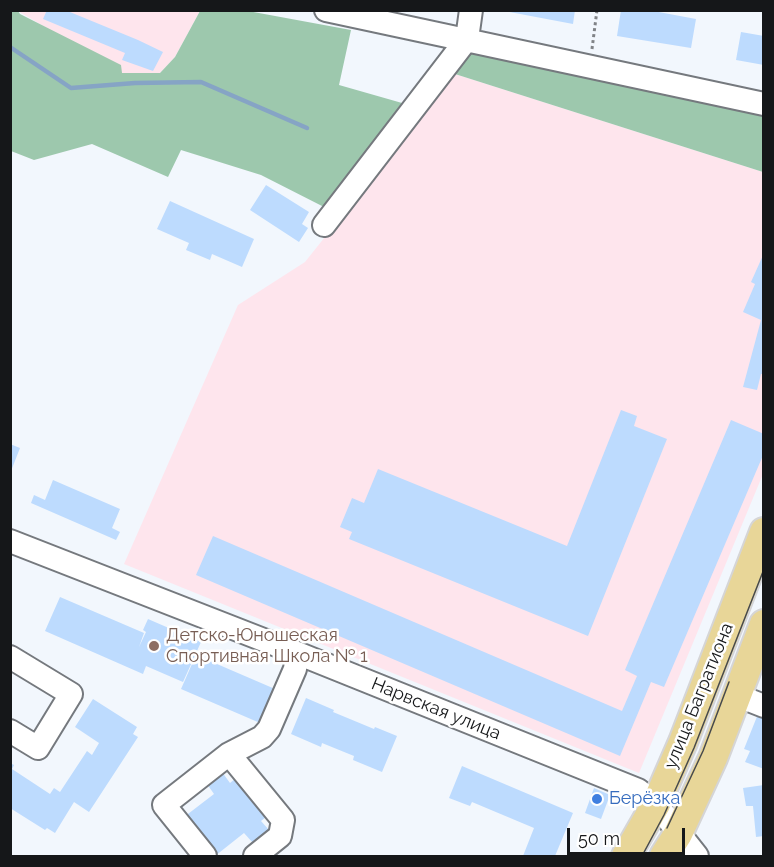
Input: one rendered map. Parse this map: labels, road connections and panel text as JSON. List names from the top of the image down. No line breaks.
{"streets":{"main road":["улица Багратиона"],"street":["Нарвская улица"]},"crossings":[["улица Багратиона","Нарвская улица"]],"places":["Детско-Юношеская Спортивная Школа № 1","Берёзка"],"scale_bar":"50 m"}
